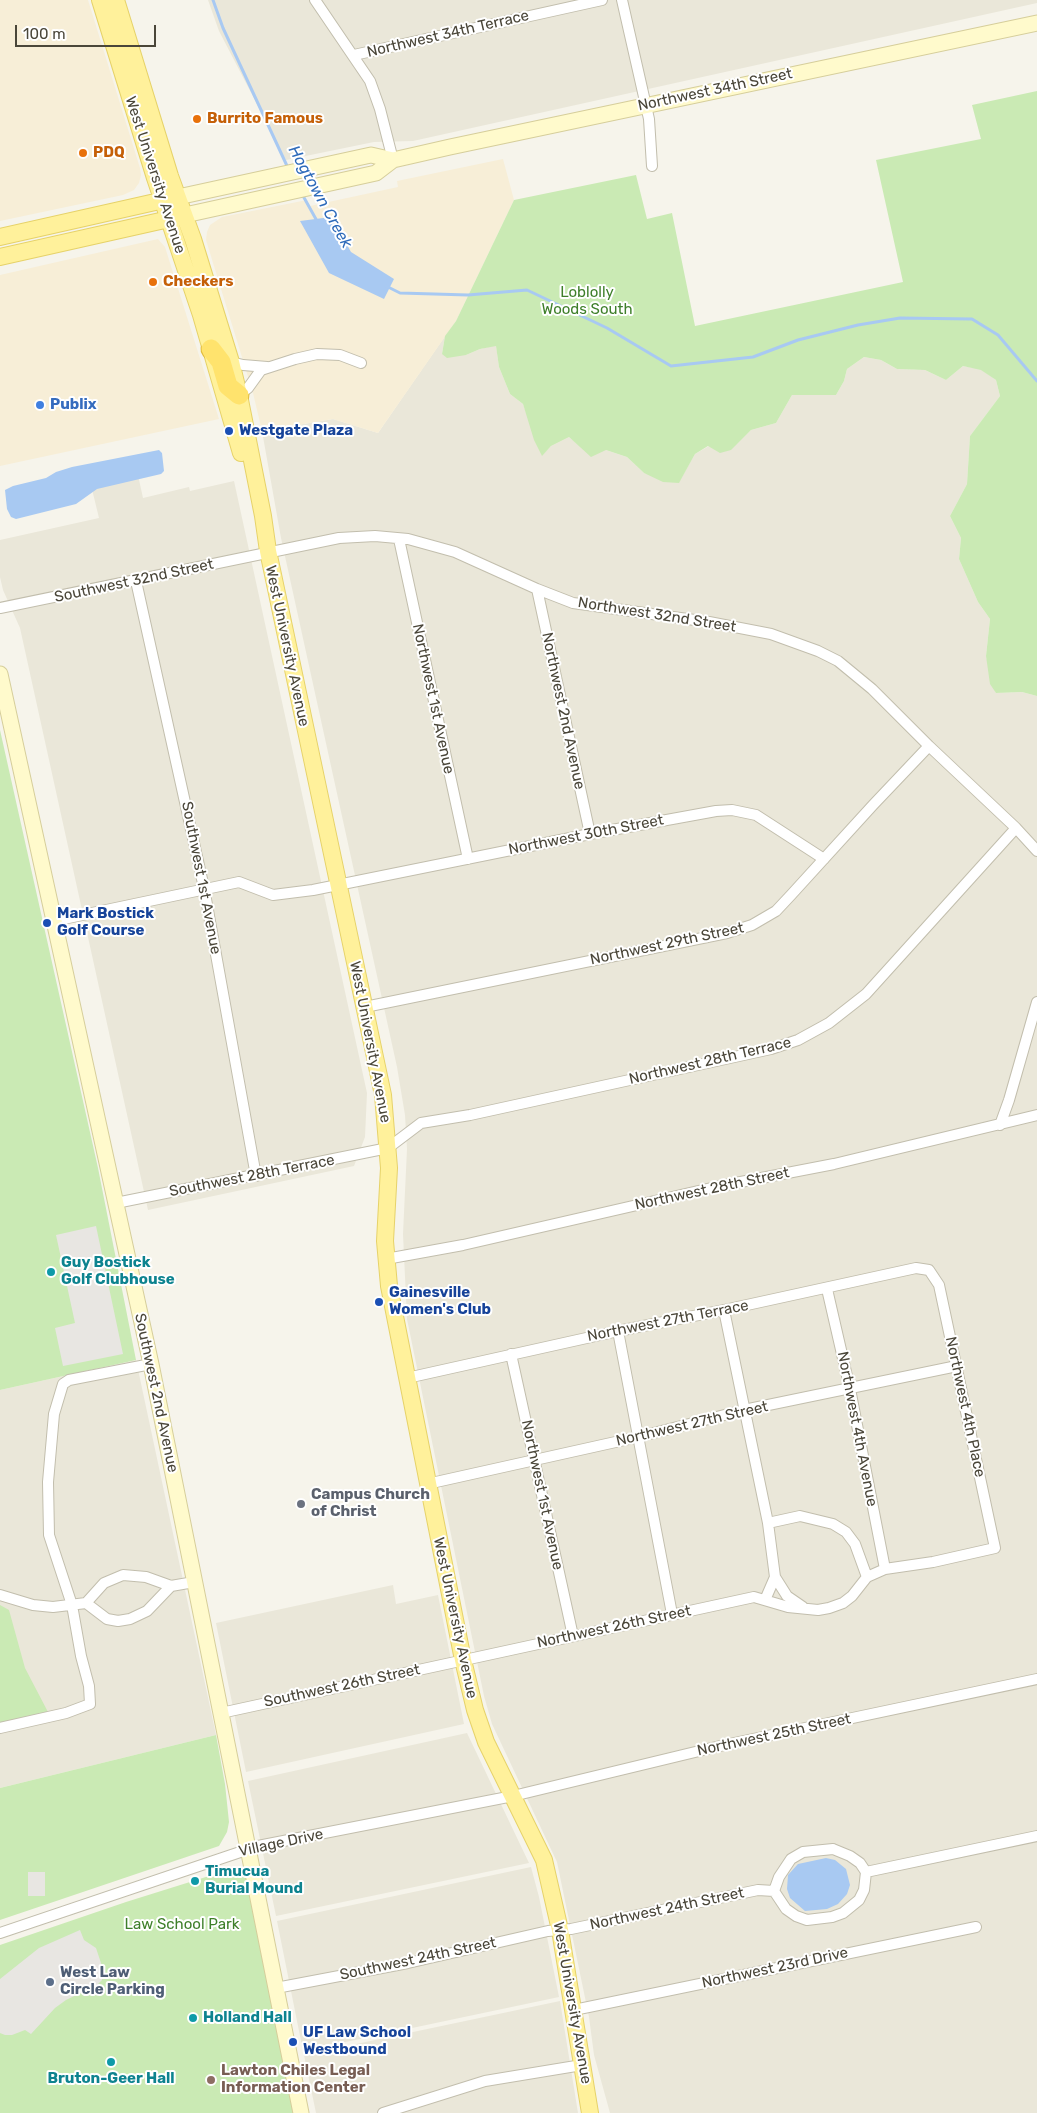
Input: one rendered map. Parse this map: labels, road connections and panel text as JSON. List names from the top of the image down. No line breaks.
{"streets":{"main road":["Northwest 34th Street","West University Avenue","Southwest 2nd Avenue"],"street":["Northwest 34th Terrace","Southwest 32nd Street","Northwest 32nd Street","Northwest 1st Avenue","Northwest 2nd Avenue","Northwest 30th Street","Southwest 1st Avenue","Northwest 29th Street","Northwest 28th Terrace","Southwest 28th Terrace","Northwest 28th Street","Northwest 27th Terrace","Northwest 4th Place","Northwest 27th Street","Northwest 4th Avenue","Northwest 26th Street","Southwest 26th Street","Northwest 25th Street","Village Drive","Northwest 24th Street","Southwest 24th Street","Northwest 23rd Drive"]},"crossings":[["Northwest 34th Street","West University Avenue"],["West University Avenue","Southwest 32nd Street"],["West University Avenue","Northwest 32nd Street"],["West University Avenue","Northwest 30th Street"],["West University Avenue","Northwest 29th Street"],["West University Avenue","Northwest 28th Terrace"],["West University Avenue","Southwest 28th Terrace"],["West University Avenue","Northwest 28th Street"],["West University Avenue","Northwest 27th Terrace"],["West University Avenue","Northwest 27th Street"],["West University Avenue","Northwest 26th Street"],["West University Avenue","Southwest 26th Street"],["West University Avenue","Northwest 25th Street"],["West University Avenue","Village Drive"],["West University Avenue","Northwest 24th Street"],["West University Avenue","Southwest 24th Street"],["West University Avenue","Northwest 23rd Drive"],["Southwest 32nd Street","Northwest 32nd Street"],["Southwest 32nd Street","Southwest 1st Avenue"],["Northwest 32nd Street","Northwest 1st Avenue"],["Northwest 32nd Street","Northwest 2nd Avenue"],["Northwest 32nd Street","Northwest 29th Street"],["Northwest 32nd Street","Northwest 28th Terrace"],["Northwest 1st Avenue","Northwest 30th Street"],["Northwest 1st Avenue","Northwest 27th Terrace"],["Northwest 1st Avenue","Northwest 27th Street"],["Northwest 1st Avenue","Northwest 26th Street"],["Northwest 2nd Avenue","Northwest 30th Street"],["Northwest 30th Street","Southwest 1st Avenue"],["Northwest 30th Street","Northwest 29th Street"],["Northwest 30th Street","Southwest 2nd Avenue"],["Southwest 1st Avenue","Southwest 28th Terrace"],["Northwest 28th Terrace","Southwest 28th Terrace"],["Southwest 28th Terrace","Southwest 2nd Avenue"],["Northwest 27th Terrace","Northwest 4th Place"],["Northwest 27th Terrace","Northwest 4th Avenue"],["Southwest 2nd Avenue","Southwest 26th Street"],["Southwest 2nd Avenue","Village Drive"],["Southwest 2nd Avenue","Southwest 24th Street"],["Northwest 4th Place","Northwest 27th Street"],["Northwest 4th Place","Northwest 26th Street"],["Northwest 27th Street","Northwest 4th Avenue"],["Northwest 4th Avenue","Northwest 26th Street"],["Northwest 26th Street","Southwest 26th Street"],["Northwest 25th Street","Village Drive"],["Northwest 24th Street","Southwest 24th Street"]],"water":["Hogtown Creek"],"parks":["Loblolly Woods South","Law School Park"],"places":["Burrito Famous","PDQ","Checkers","Publix","Westgate Plaza","Mark Bostick Golf Course","Guy Bostick Golf Clubhouse","Gainesville Women's Club","Campus Church of Christ","Timucua Burial Mound","West Law Circle Parking","Holland Hall","UF Law School Westbound","Bruton-Geer Hall","Lawton Chiles Legal Information Center"],"scale_bar":"100 m"}
